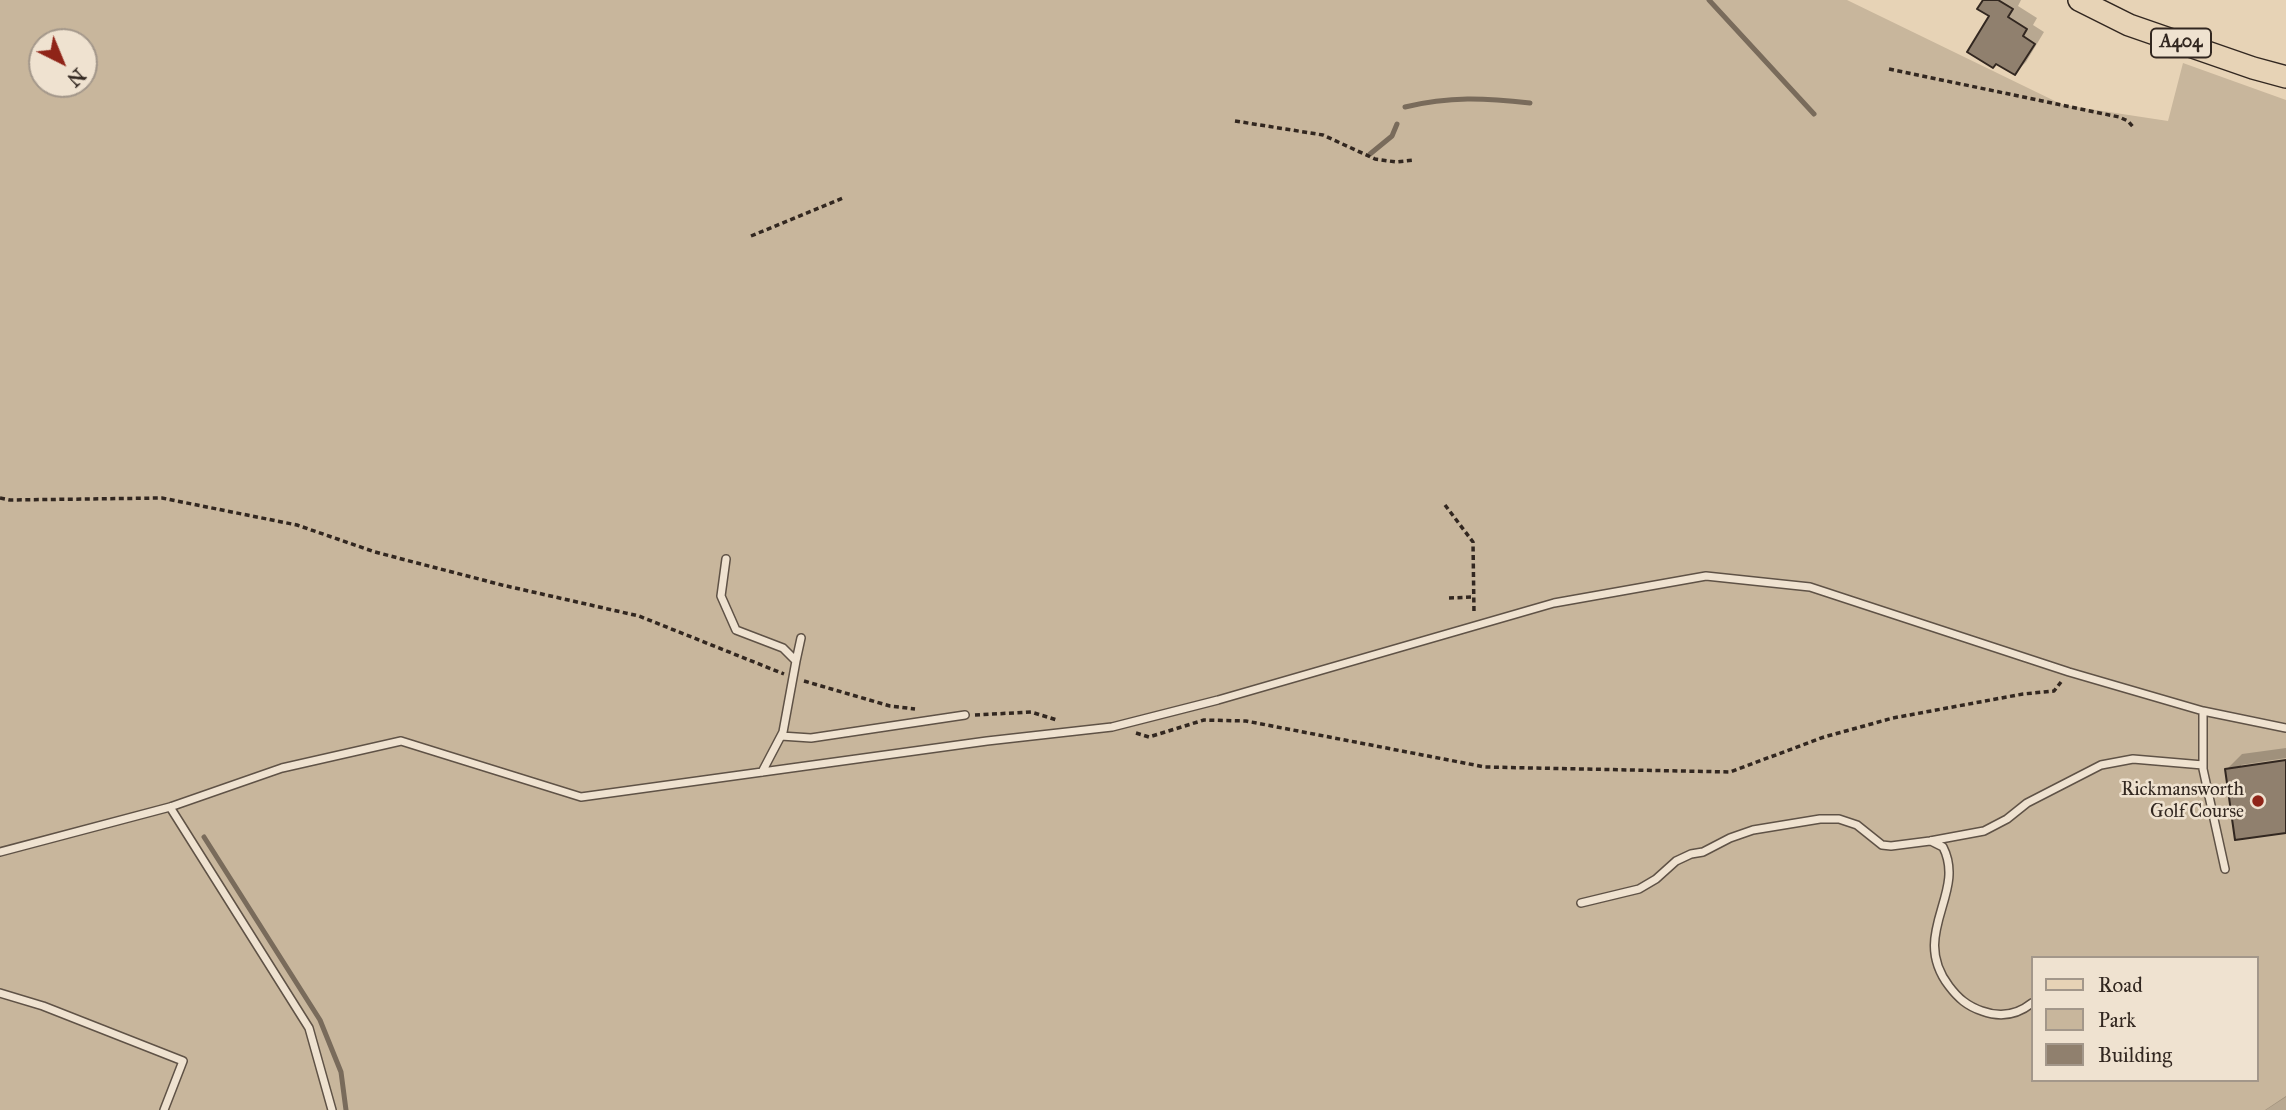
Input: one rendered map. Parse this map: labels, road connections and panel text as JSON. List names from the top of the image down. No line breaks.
{"streets":{"main road":["A404"]},"places":["Rickmansworth Golf Course"],"legend":["Road","Park","Building"],"north":"bottom right"}
